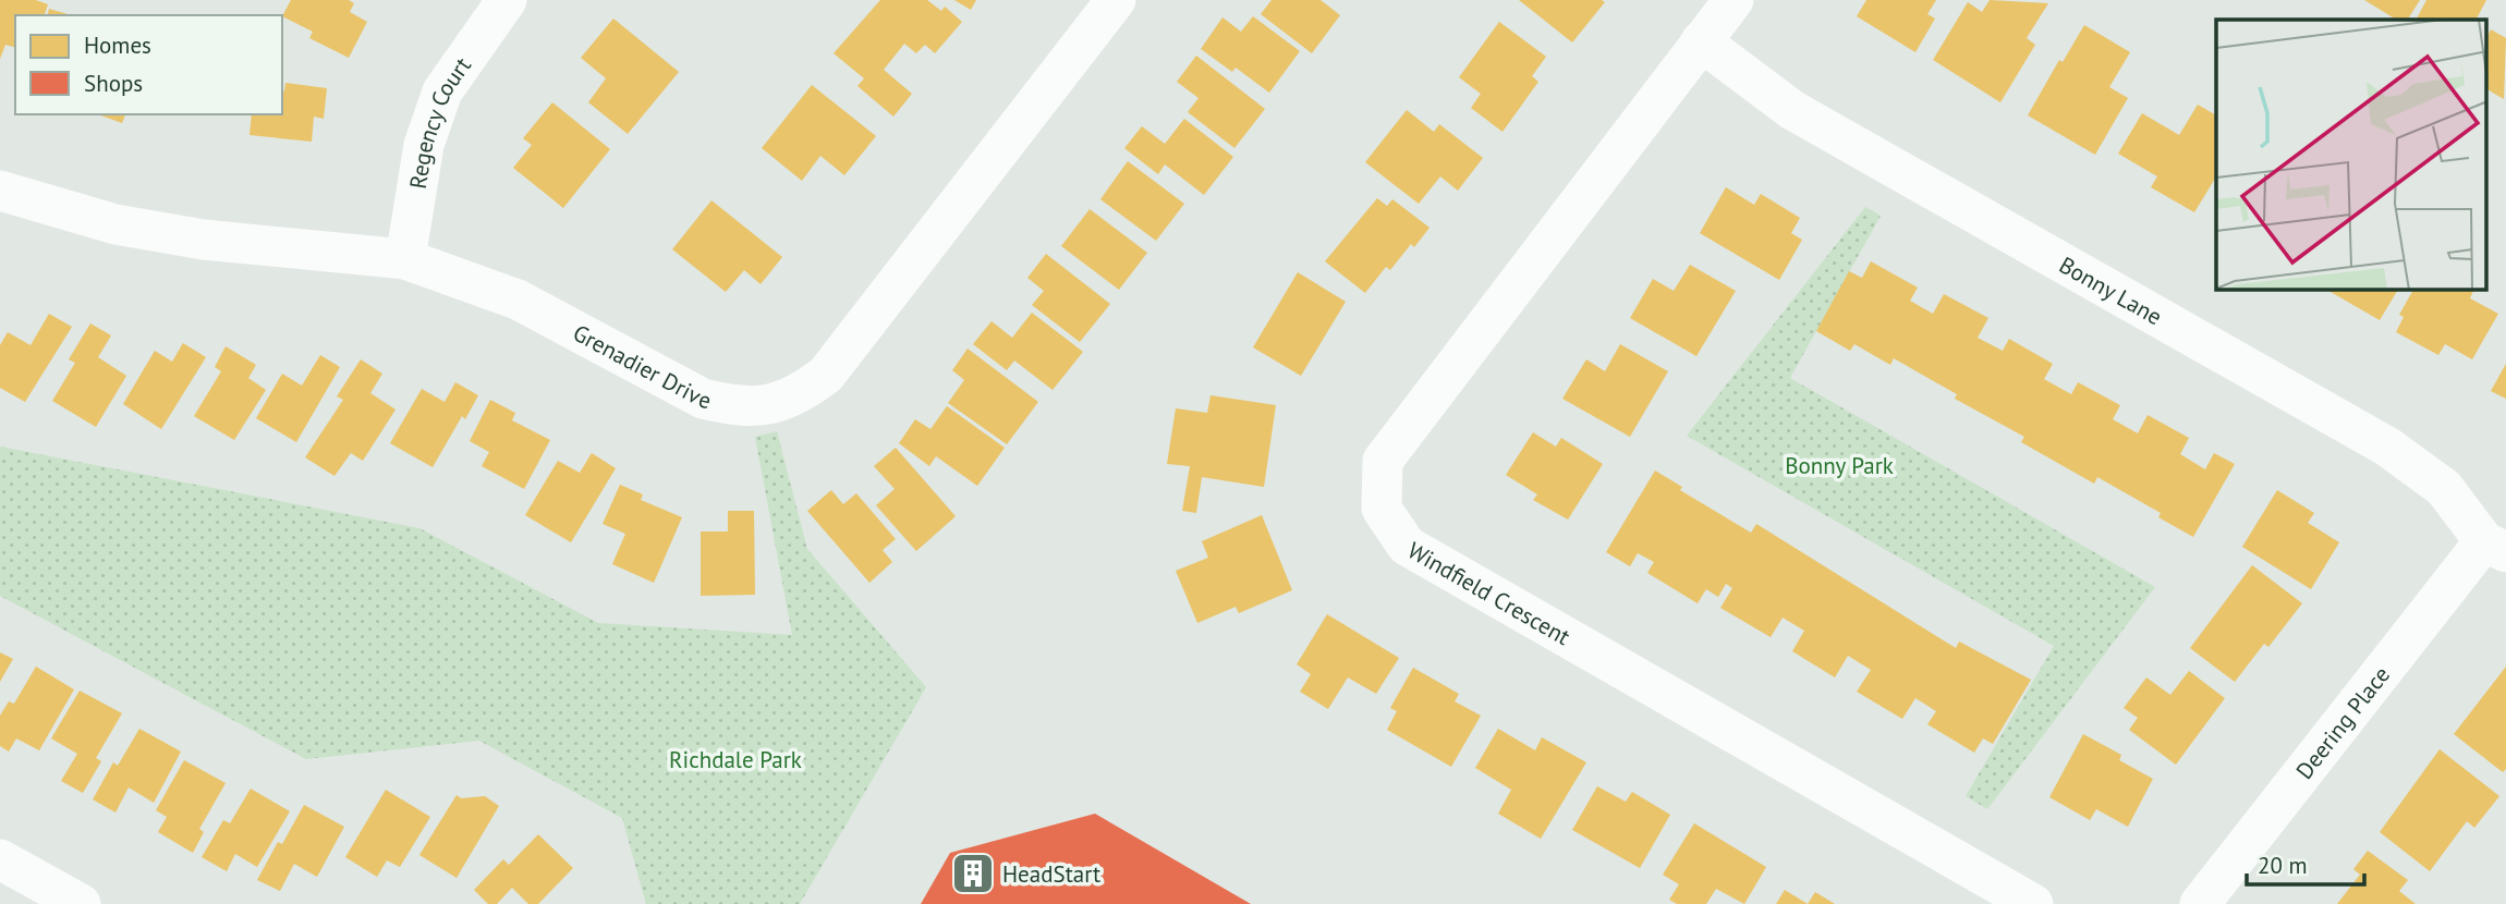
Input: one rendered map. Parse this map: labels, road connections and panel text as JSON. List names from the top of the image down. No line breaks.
{"streets":{"street":["Regency Court","Bonny Lane","Grenadier Drive","Windfield Crescent","Deering Place"]},"crossings":[["Regency Court","Grenadier Drive"],["Bonny Lane","Windfield Crescent"],["Bonny Lane","Deering Place"]],"parks":["Bonny Park","Richdale Park"],"places":{"building":["HeadStart"]},"legend":["Homes","Shops"],"scale_bar":"20 m"}
